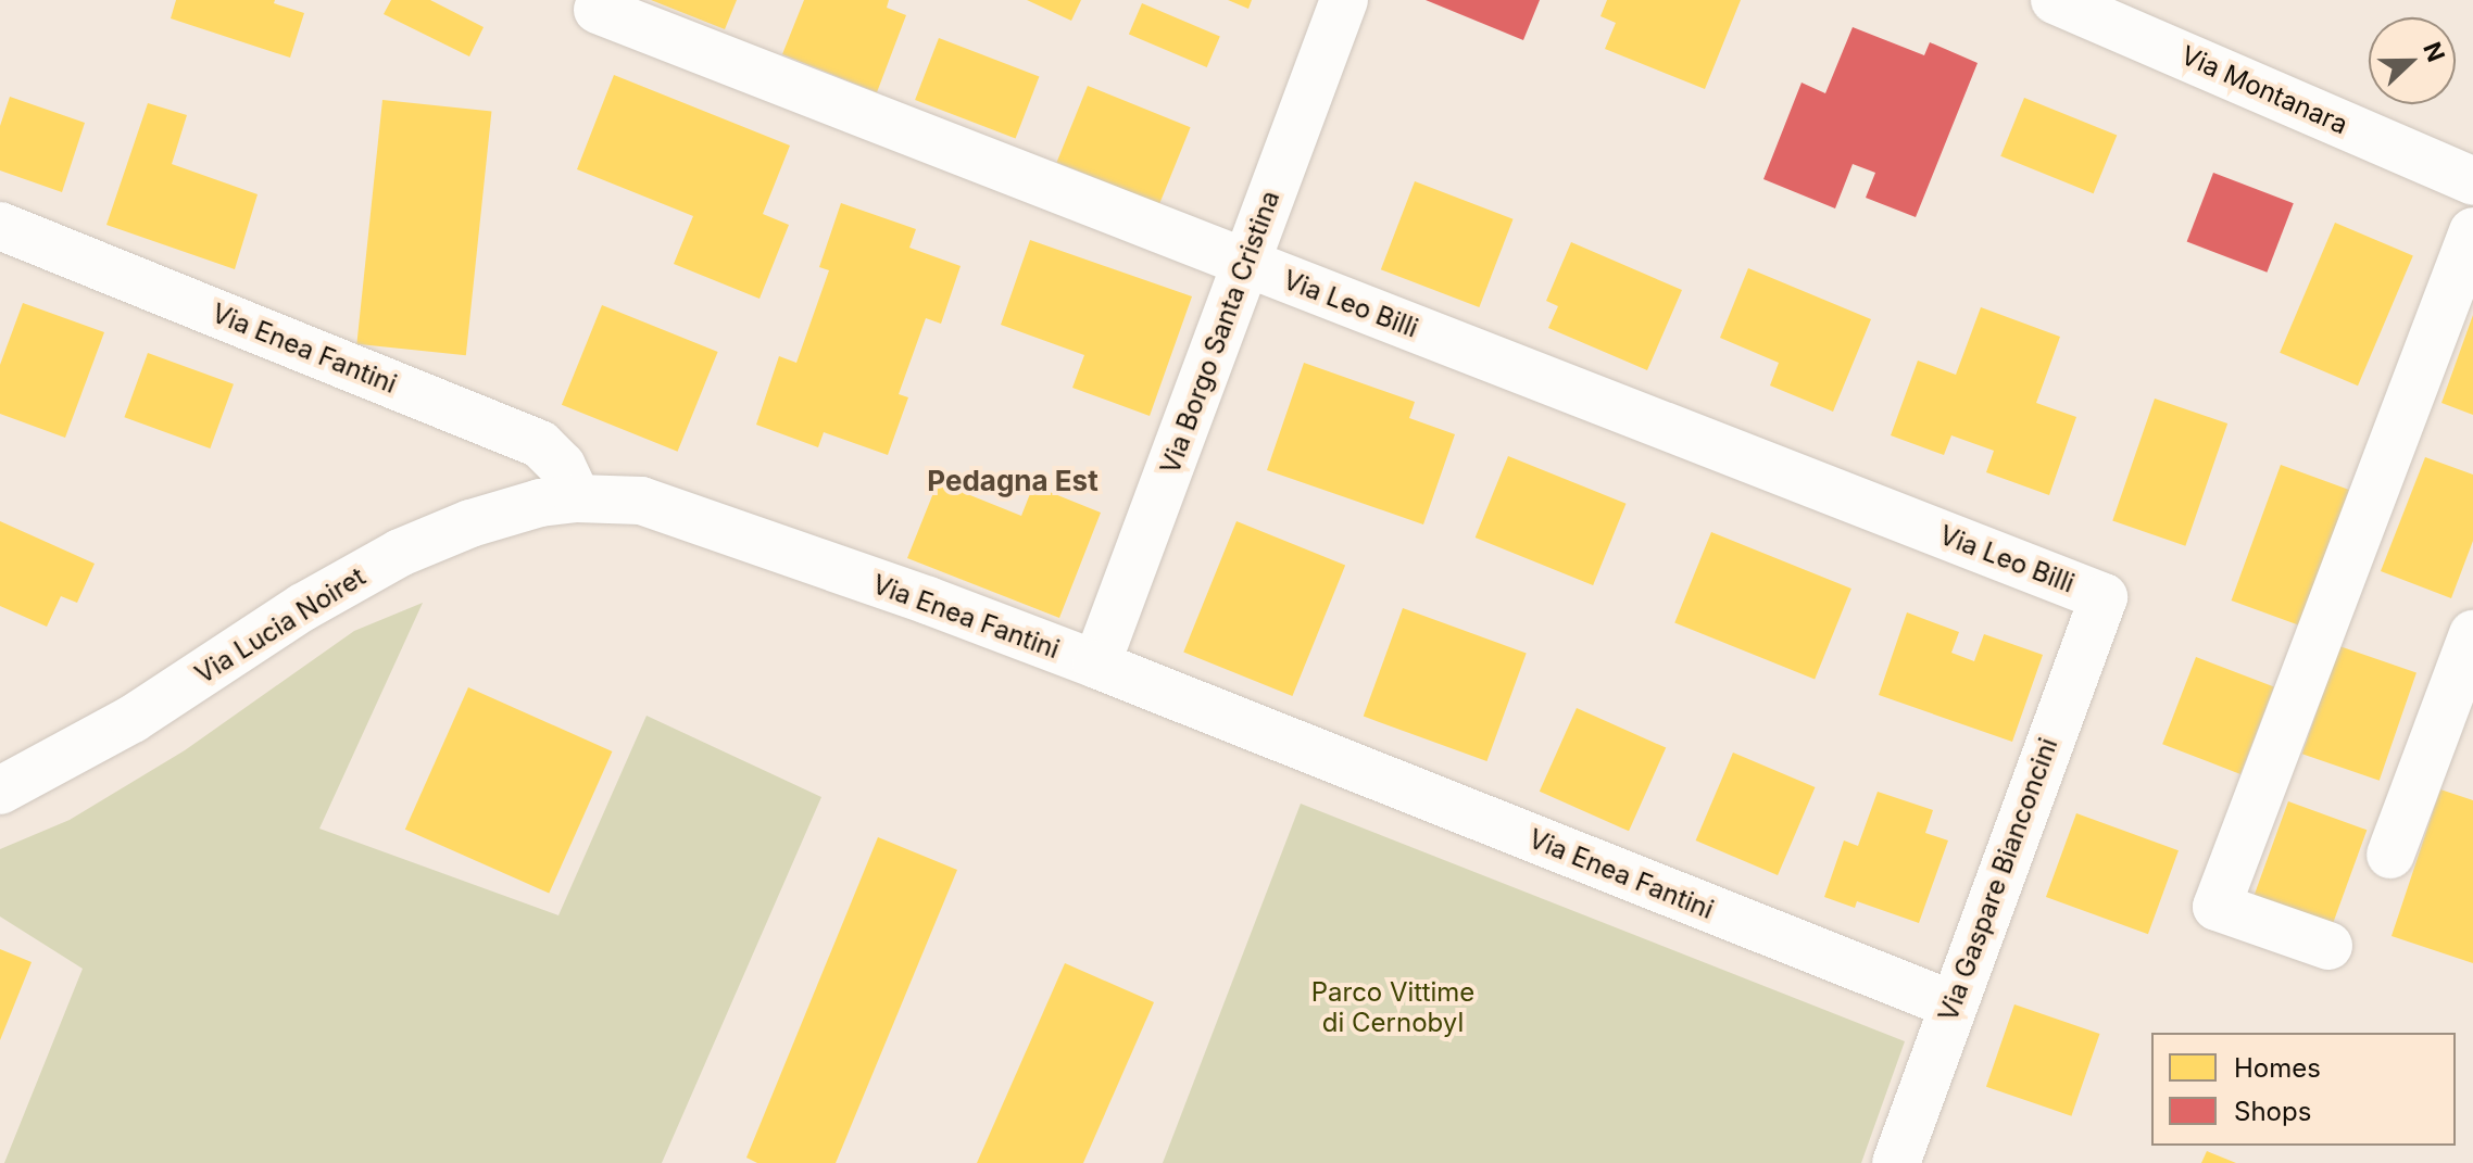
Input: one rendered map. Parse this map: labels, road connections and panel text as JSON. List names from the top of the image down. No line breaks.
{"streets":{"street":["Via Montanara","Via Leo Billi","Via Borgo Santa Cristina","Via Enea Fantini","Via Lucia Noiret","Via Gaspare Bianconcini"]},"crossings":[["Via Leo Billi","Via Borgo Santa Cristina"],["Via Leo Billi","Via Gaspare Bianconcini"],["Via Borgo Santa Cristina","Via Enea Fantini"],["Via Enea Fantini","Via Lucia Noiret"],["Via Enea Fantini","Via Gaspare Bianconcini"]],"districts":["Pedagna Est"],"parks":["Parco Vittime di Cernobyl"],"legend":["Homes","Shops"],"north":"right"}
